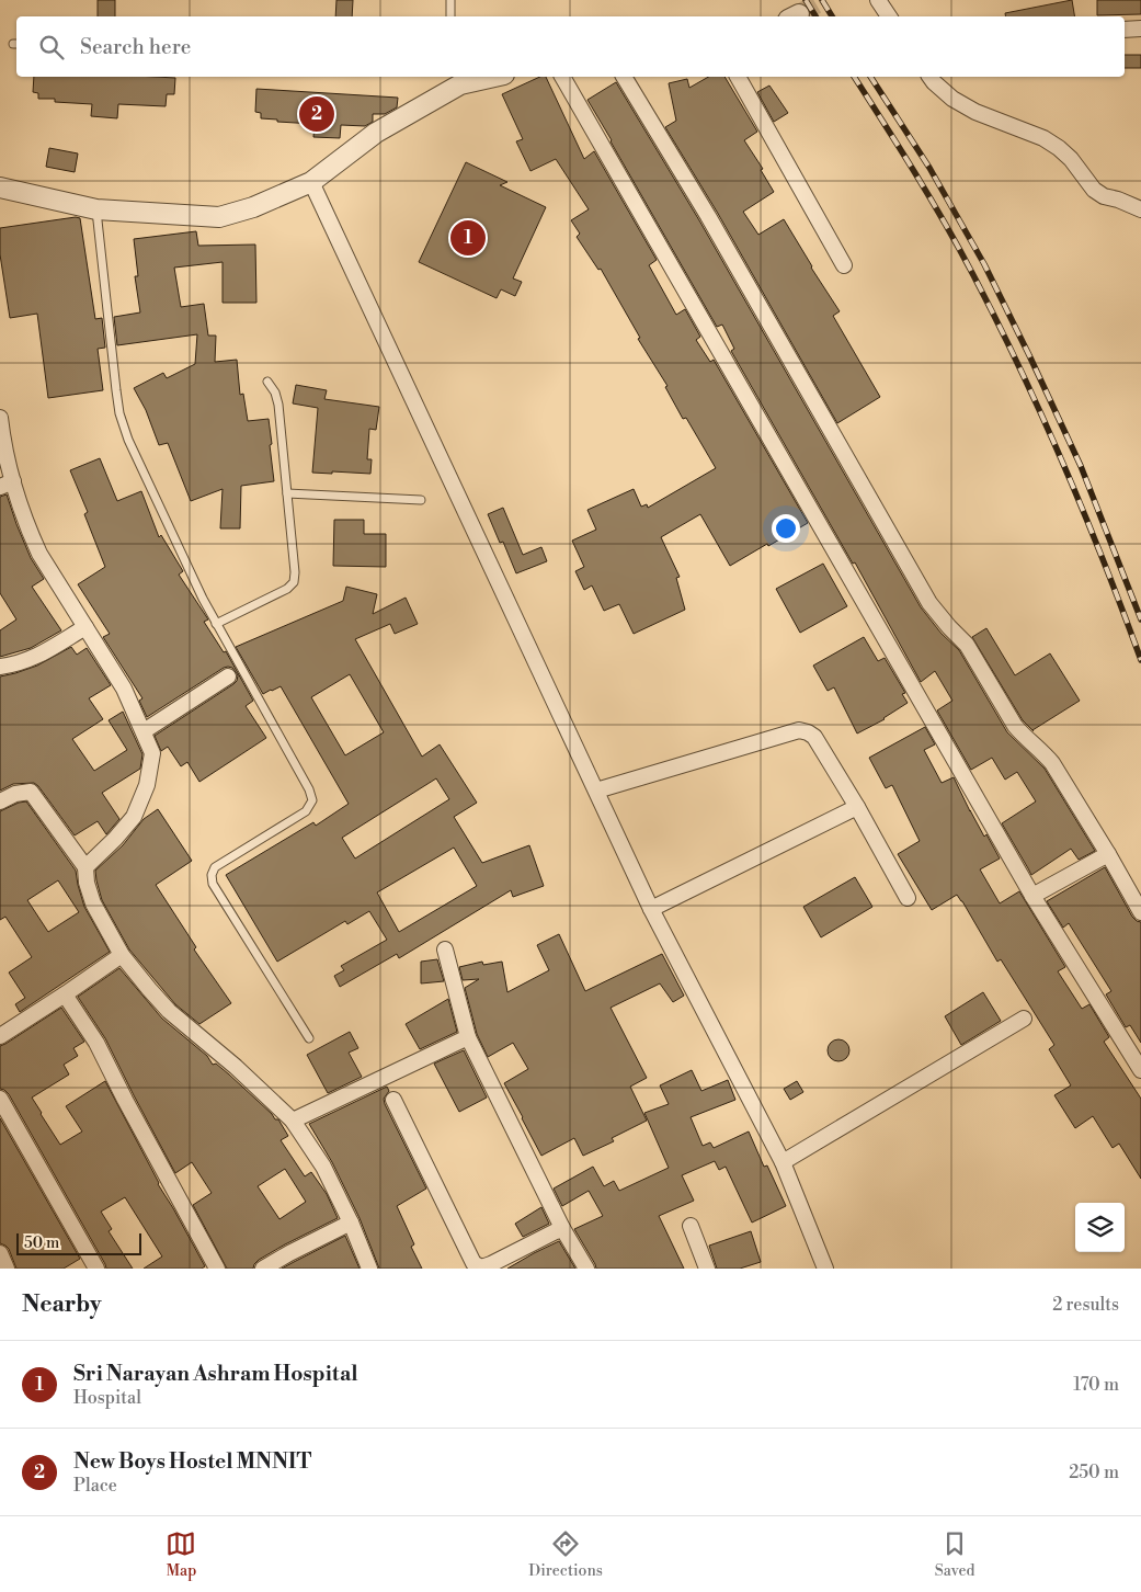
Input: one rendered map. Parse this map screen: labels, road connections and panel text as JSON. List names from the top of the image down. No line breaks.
{"scale_bar":"50 m","page":{"search":"Search here","pins":["2","1"],"scale":"50 m","heading":["Nearby","2 results"],"list":[{"mark":"1","name":"Sri Narayan Ashram Hospital","note":"Hospital","value":"170 m"},{"mark":"2","name":"New Boys Hostel MNNIT","note":"Place","value":"250 m"}],"nav":["Map","Directions","Saved"]}}
